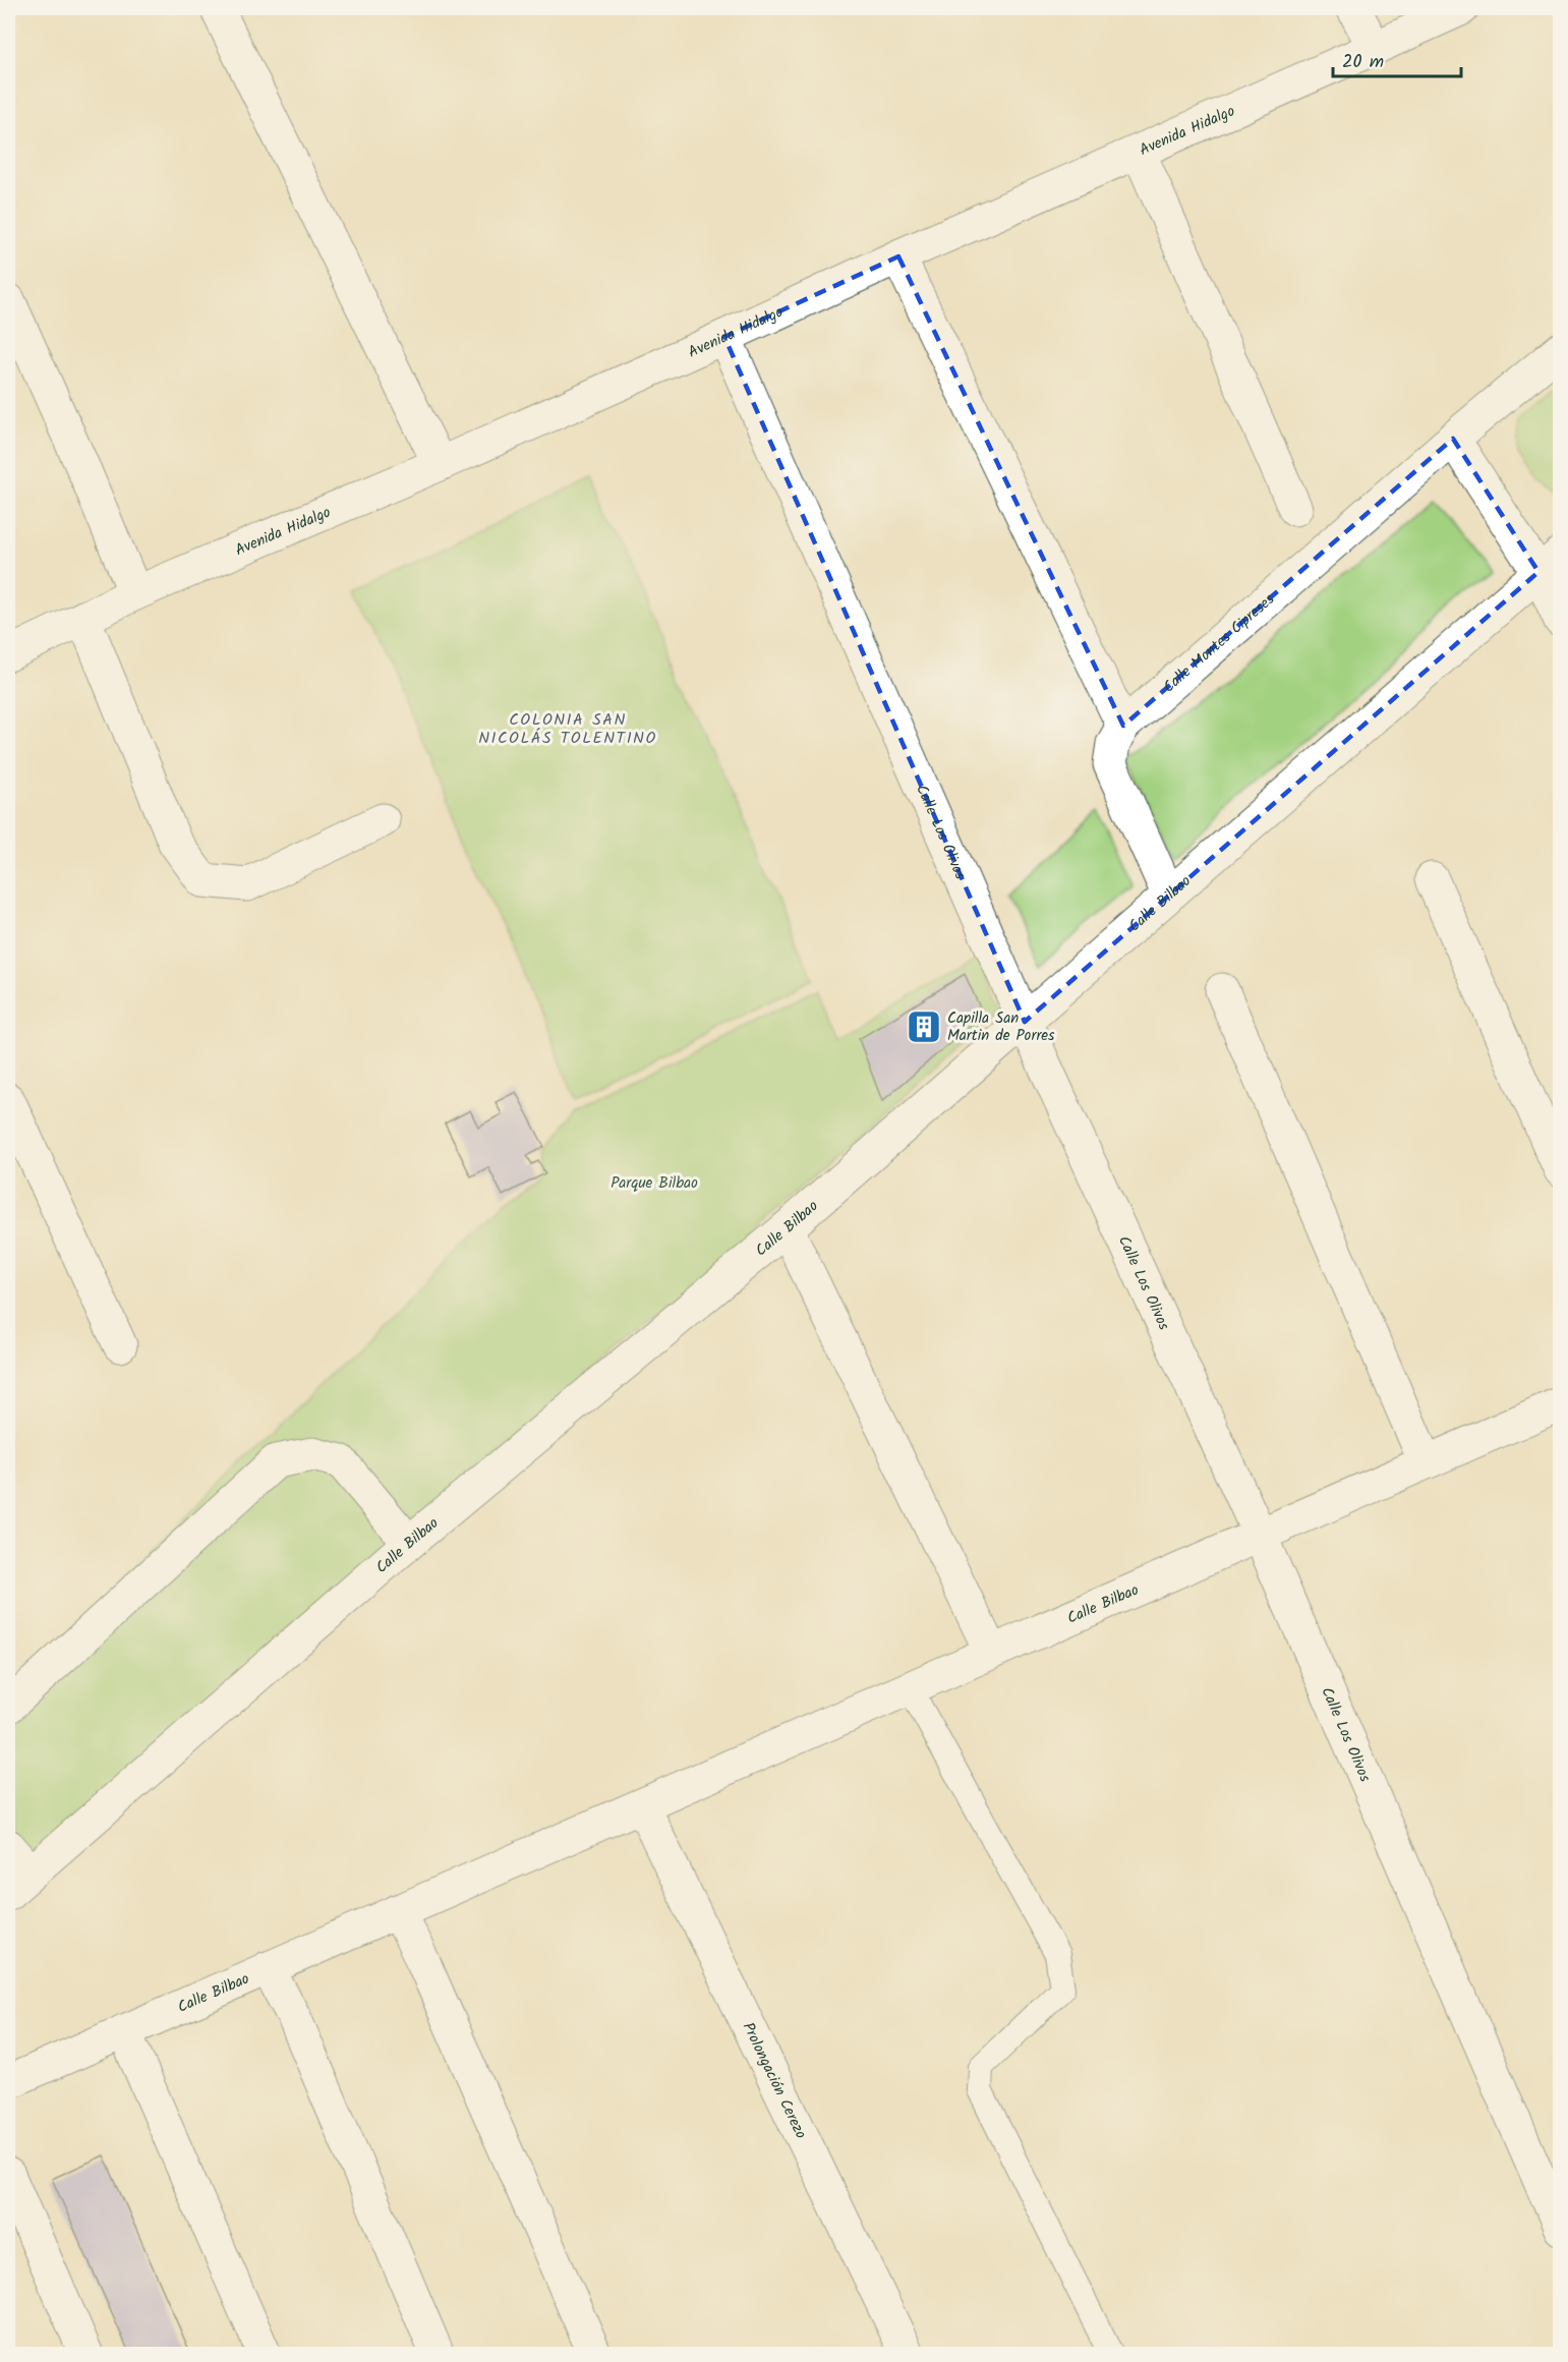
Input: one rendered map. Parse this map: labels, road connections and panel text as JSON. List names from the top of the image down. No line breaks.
{"streets":{"street":["Avenida Hidalgo","Calle Montes Cipreses","Calle Los Olivos","Calle Bilbao","Prolongación Cerezo"]},"crossings":[["Avenida Hidalgo","Calle Los Olivos"],["Calle Montes Cipreses","Calle Bilbao"],["Calle Los Olivos","Calle Bilbao"],["Calle Bilbao","Prolongación Cerezo"]],"districts":["COLONIA SAN NICOLÁS TOLENTINO"],"parks":["Parque Bilbao"],"places":{"building":["Capilla San Martin de Porres"]},"scale_bar":"20 m"}
